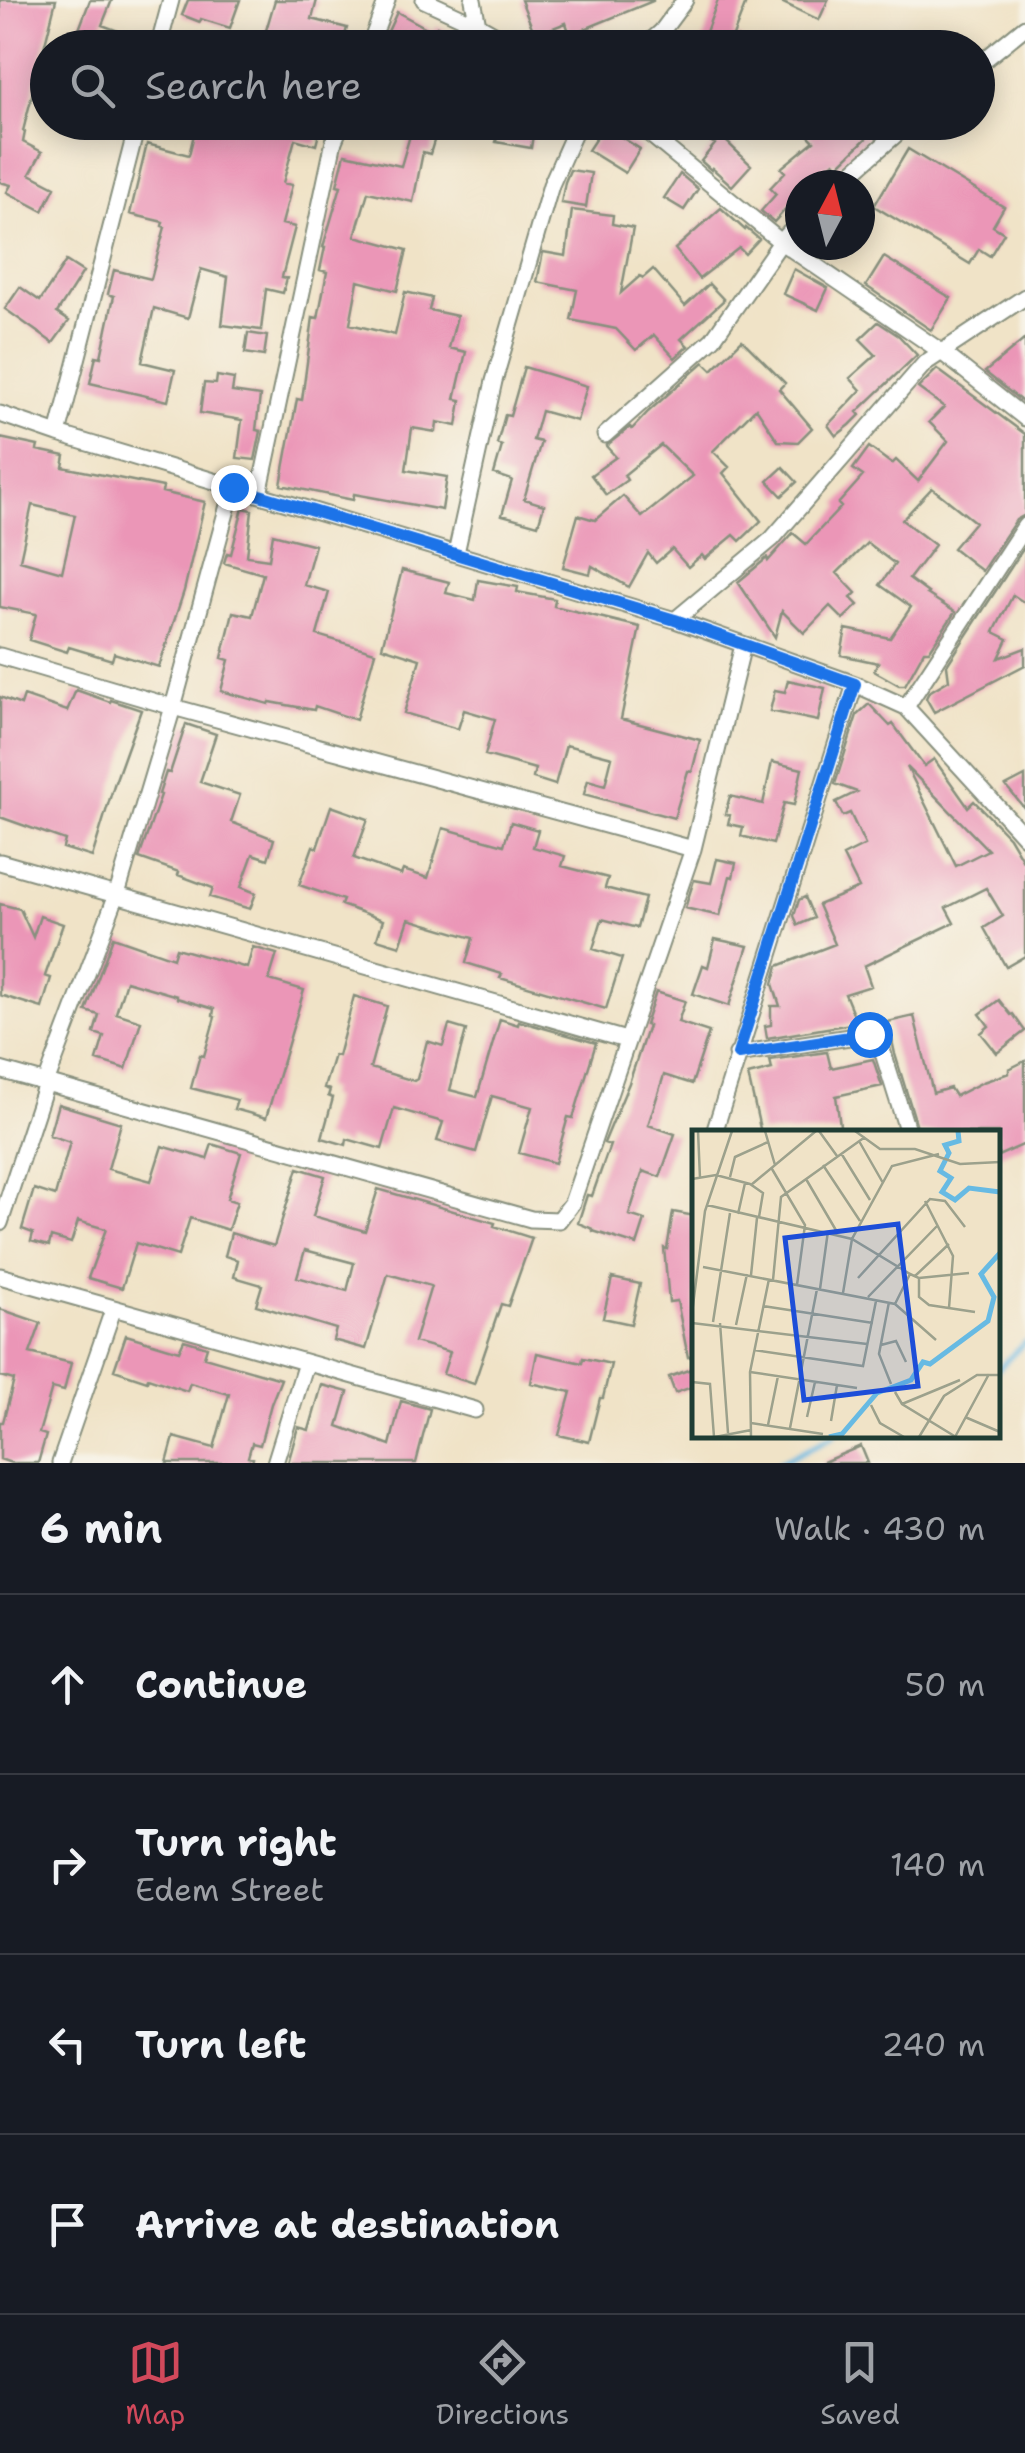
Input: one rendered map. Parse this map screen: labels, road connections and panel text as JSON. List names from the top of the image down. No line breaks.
{"north":"top","page":{"search":"Search here","heading":["6 min","Walk · 430 m"],"list":[["Continue","50 m"],["Turn right","Edem Street","140 m"],["Turn left","240 m"],"Arrive at destination"],"nav":["Map","Directions","Saved"]}}
